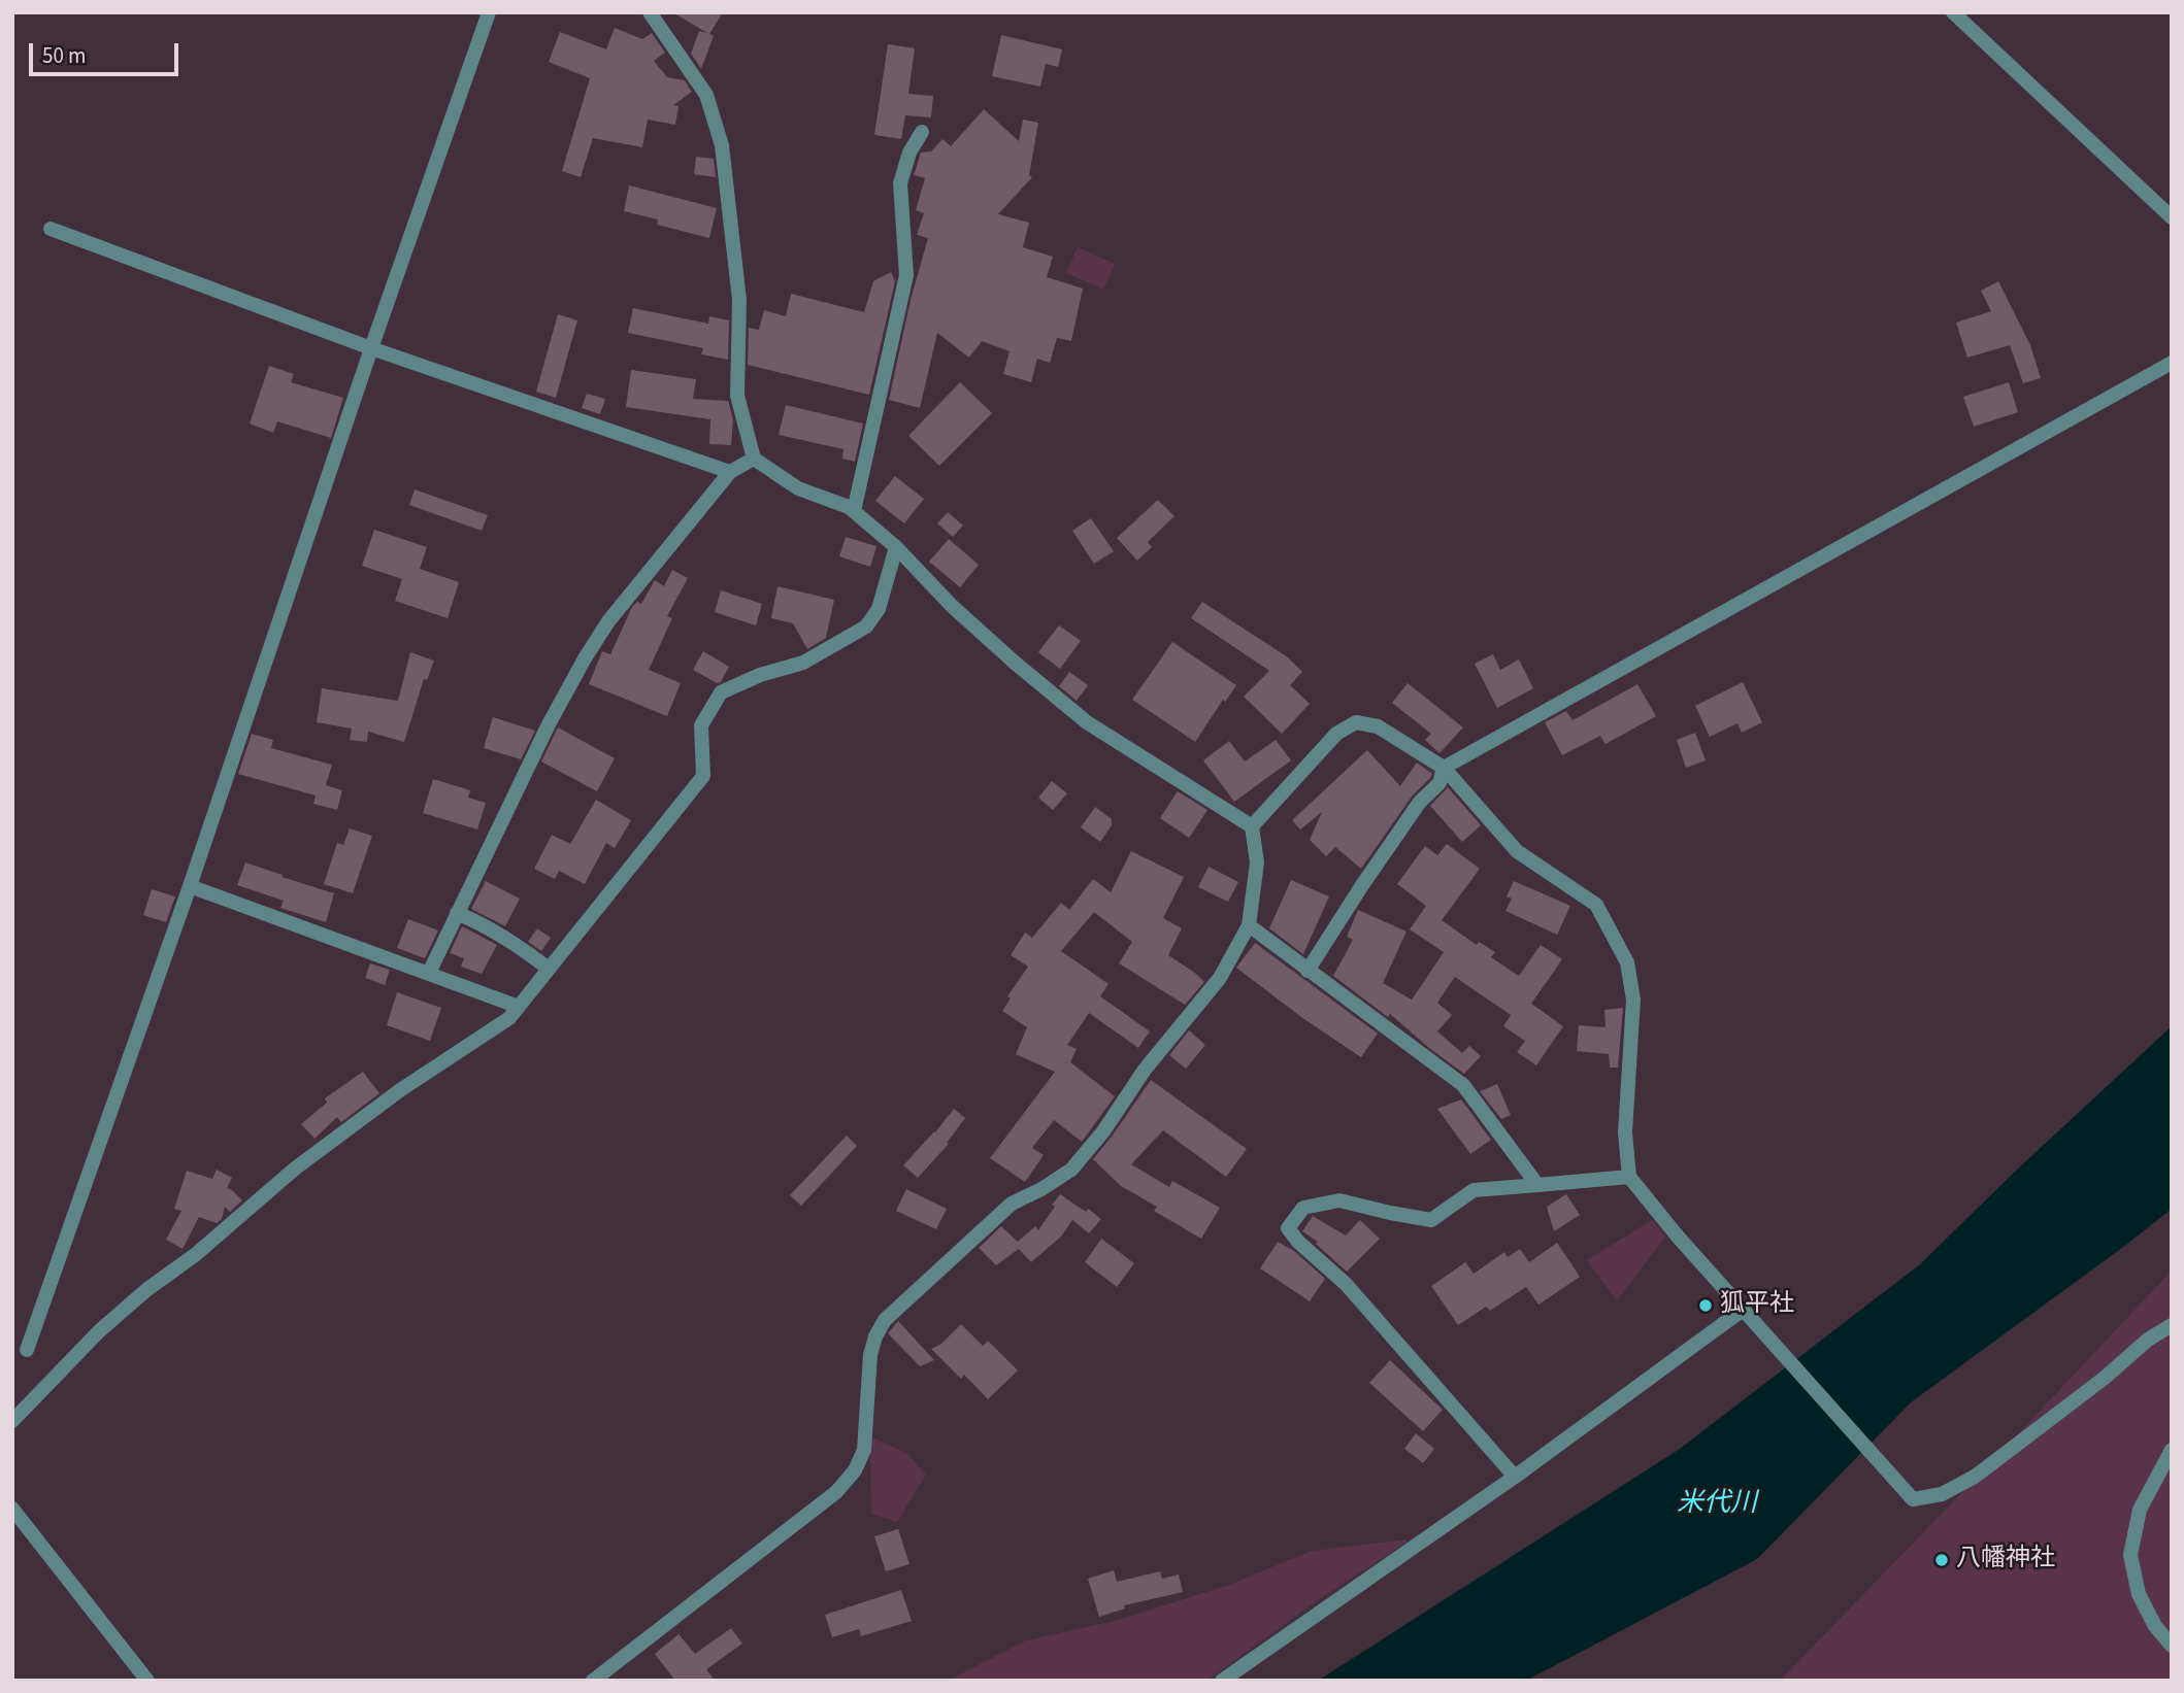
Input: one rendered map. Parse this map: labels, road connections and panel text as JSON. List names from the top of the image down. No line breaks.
{"water":["米代川"],"places":["狐平社","八幡神社"],"scale_bar":"50 m"}
